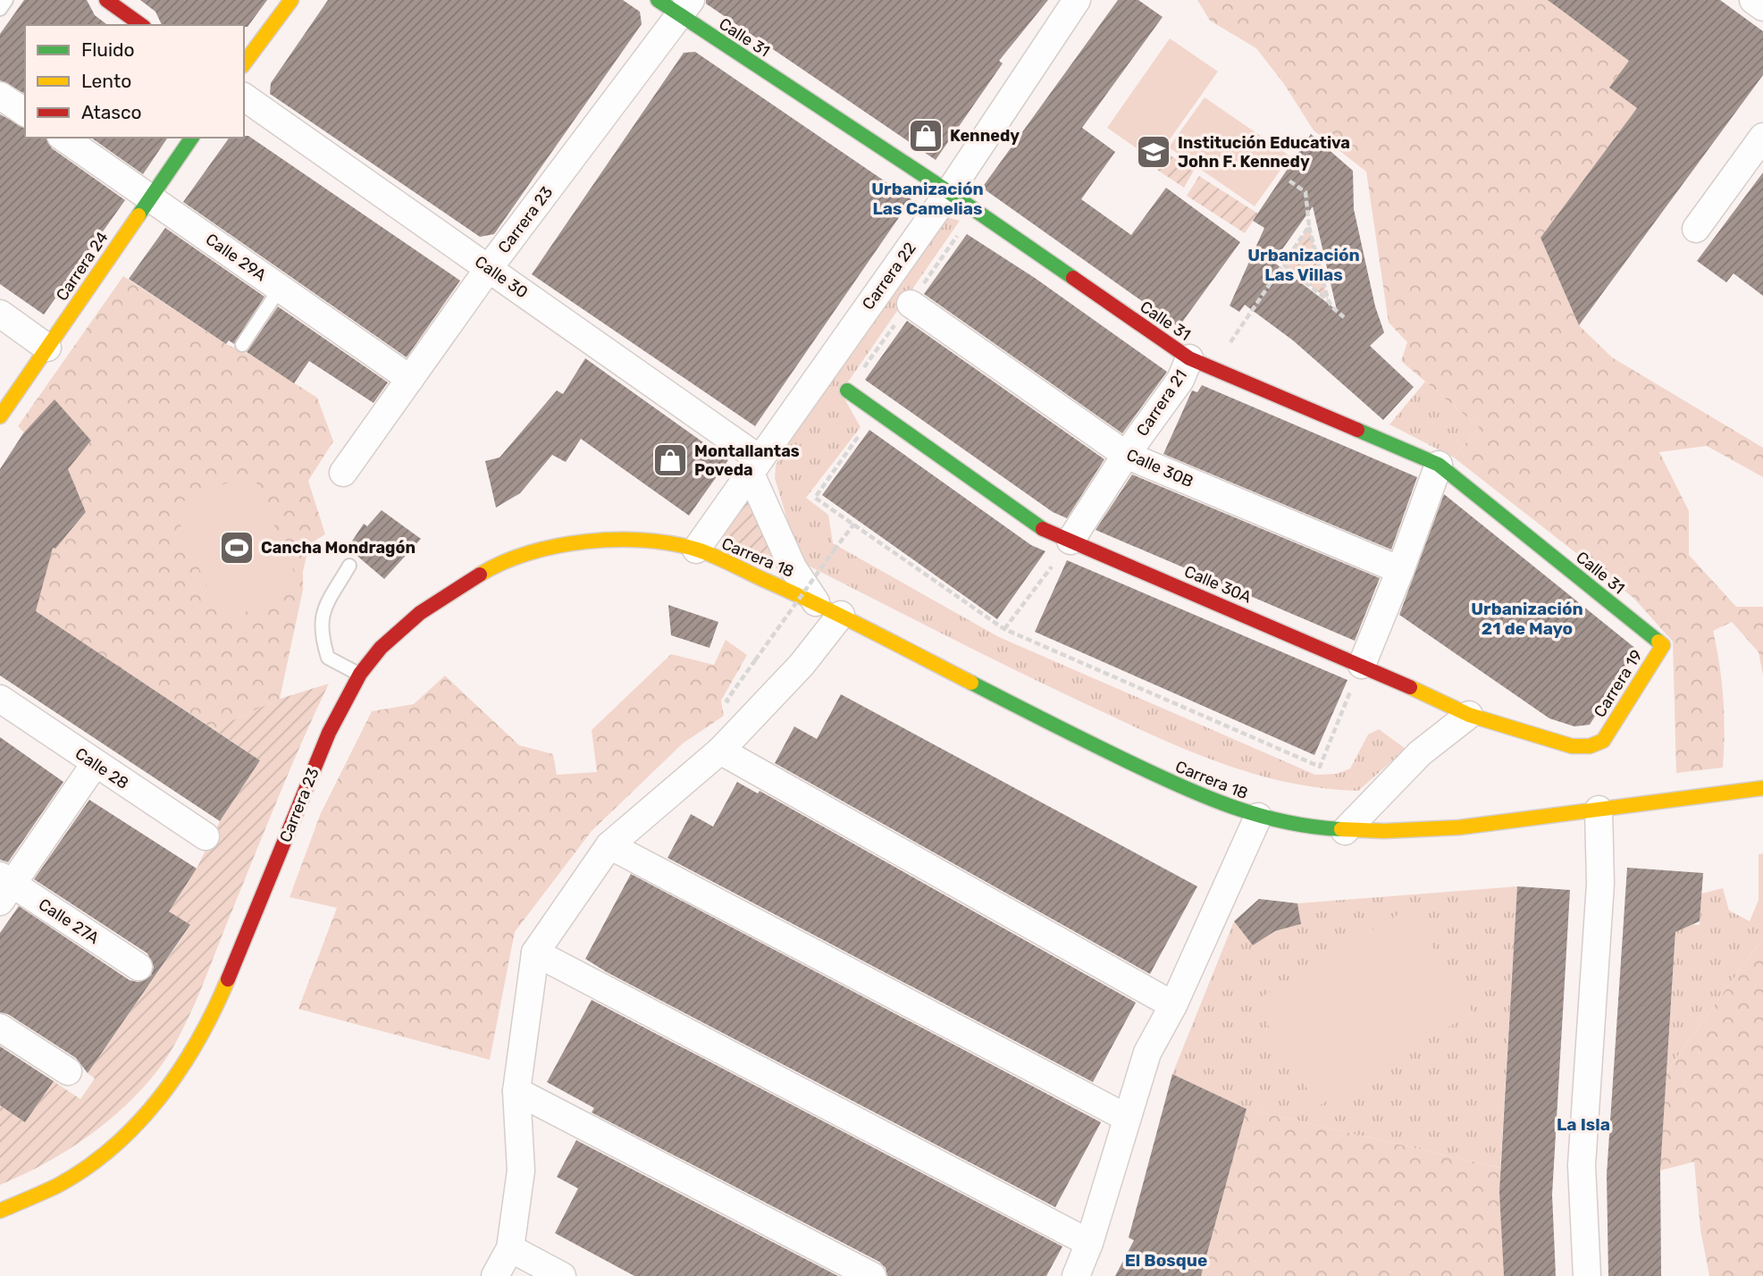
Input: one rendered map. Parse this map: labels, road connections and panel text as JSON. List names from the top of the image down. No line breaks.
{"streets":{"main road":["Calle 31","Carrera 23","Carrera 24","Carrera 18","Calle 30A","Carrera 19"],"street":["Calle 29A","Carrera 22","Calle 30","Carrera 21","Calle 30B","Calle 28","Calle 27A"]},"crossings":[["Calle 31","Carrera 23"],["Calle 31","Carrera 22"],["Calle 31","Carrera 21"],["Calle 31","Carrera 19"],["Carrera 23","Calle 29A"],["Carrera 23","Carrera 22"],["Carrera 23","Calle 30"],["Carrera 23","Carrera 18"],["Calle 29A","Carrera 24"],["Carrera 22","Calle 30"],["Carrera 22","Carrera 18"],["Carrera 21","Calle 30B"],["Carrera 21","Calle 30A"],["Calle 30A","Carrera 19"]],"districts":["Urbanización Las Camelias","Urbanización Las Villas","Urbanización 21 de Mayo","La Isla","El Bosque"],"places":{"shop":["Kennedy","Montallantas Poveda"],"school or university":["Institución Educativa John F. Kennedy"],"sports":["Cancha Mondragón"]},"legend":["Fluido","Lento","Atasco"]}
